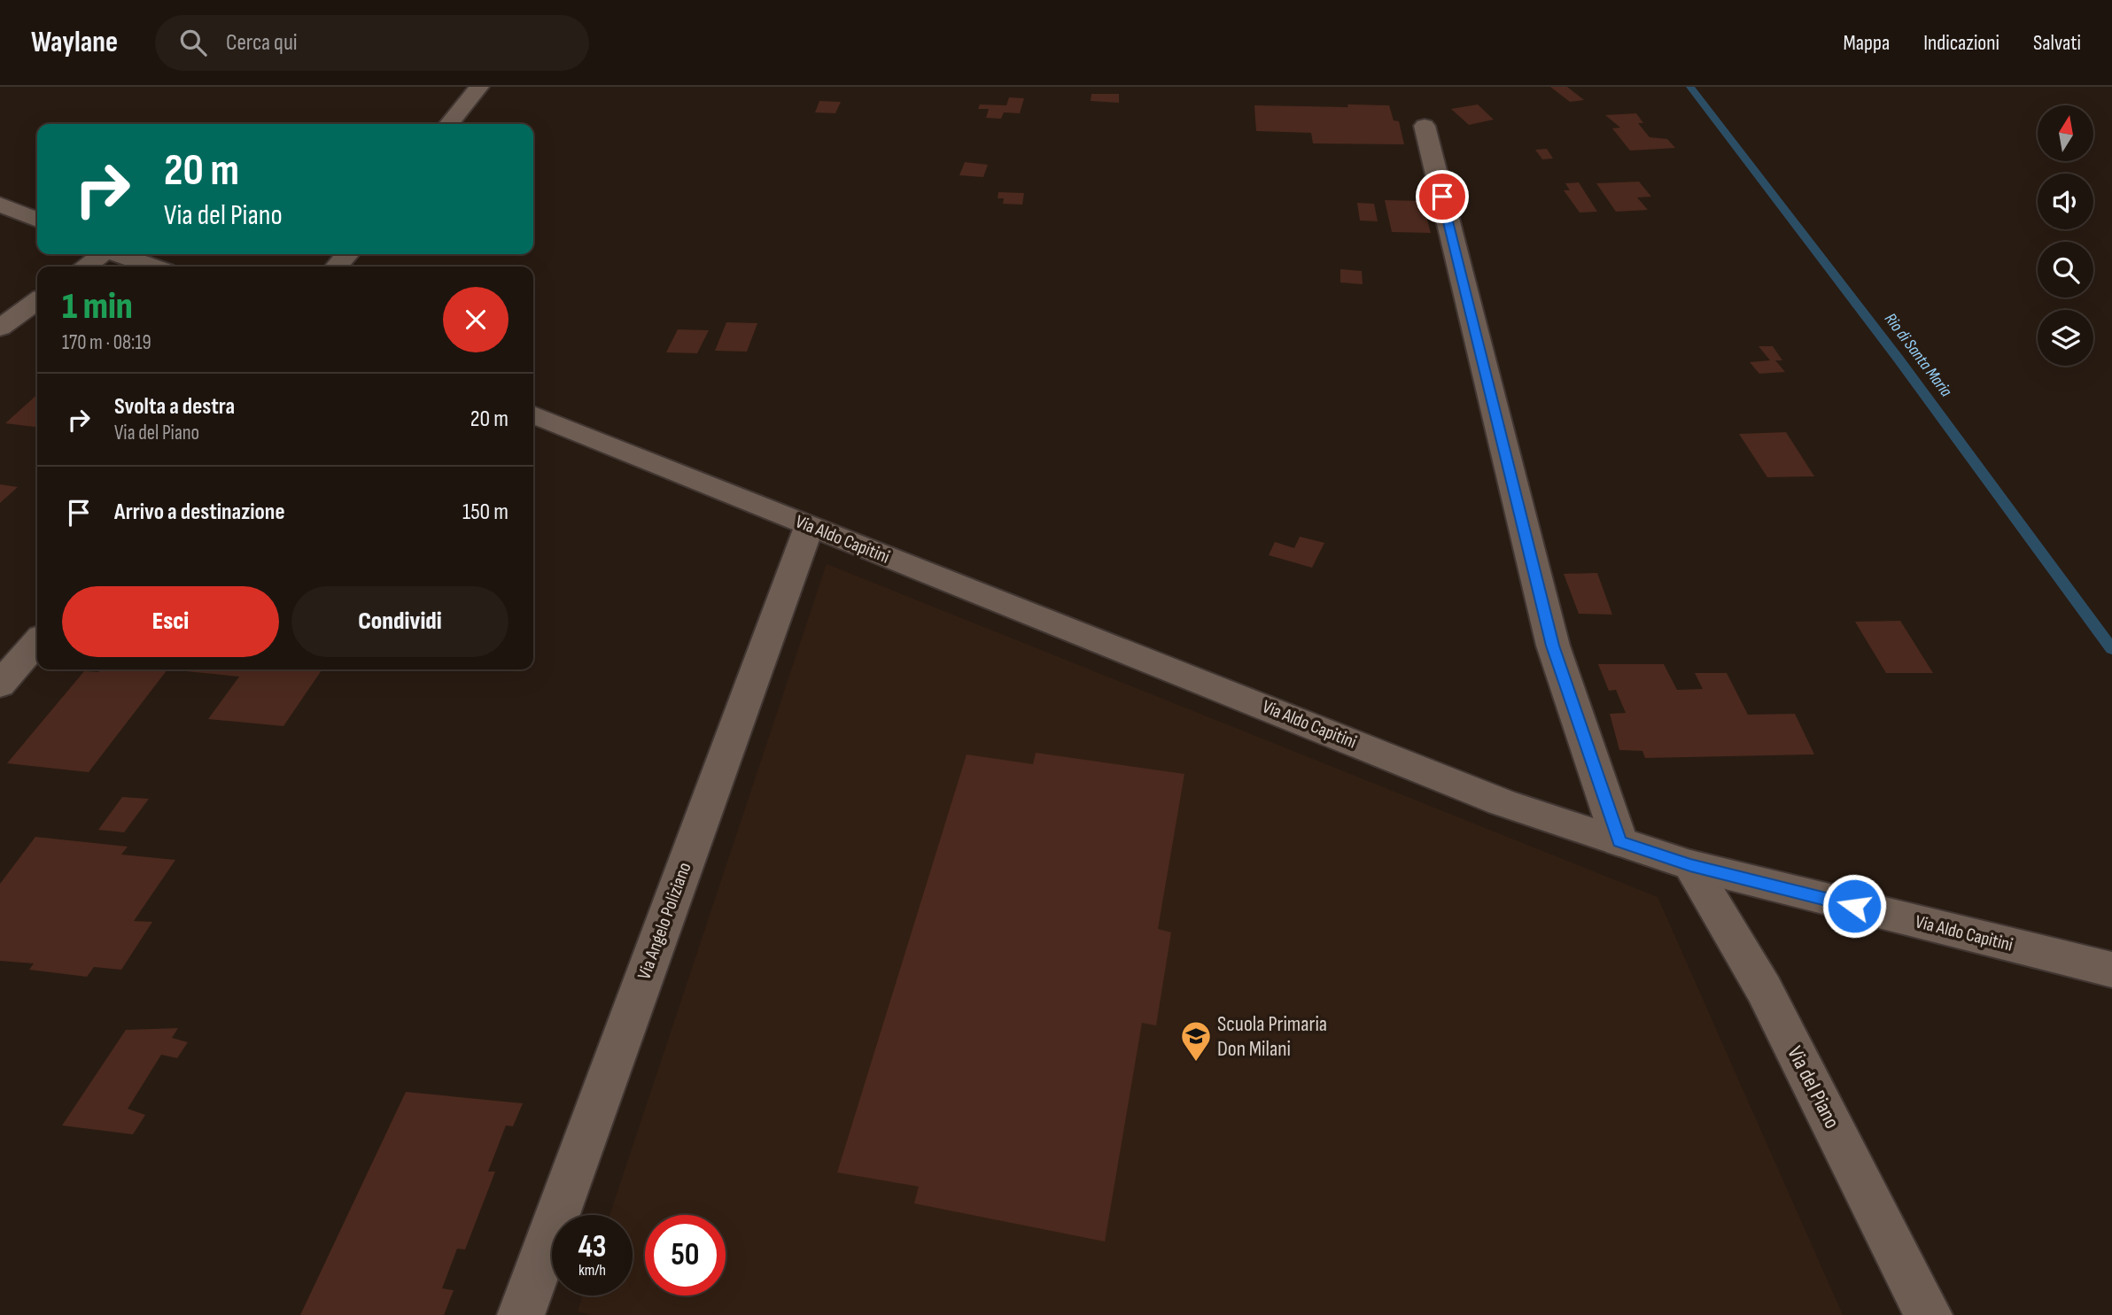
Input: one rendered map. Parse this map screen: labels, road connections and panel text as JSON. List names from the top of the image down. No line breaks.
{"streets":{"street":["Via Aldo Capitini","Via Angelo Poliziano","Via del Piano"]},"crossings":[["Via Aldo Capitini","Via Angelo Poliziano"],["Via Aldo Capitini","Via del Piano"]],"water":["Rio di Santa Maria"],"places":{"school or university":["Scuola Primaria Don Milani"]},"north":"top","page":{"header":"Waylane","search":"Cerca qui","nav":["Mappa","Indicazioni","Salvati"],"turn":["20 m","Via del Piano"],"heading":["1 min","170 m · 08:19"],"list":[{"name":"Svolta a destra","note":"Via del Piano","value":"20 m"},{"name":"Arrivo a destinazione","value":"150 m"}],"buttons":["Esci","Condividi"],"speed":"43 km/h","limit":"50"}}
